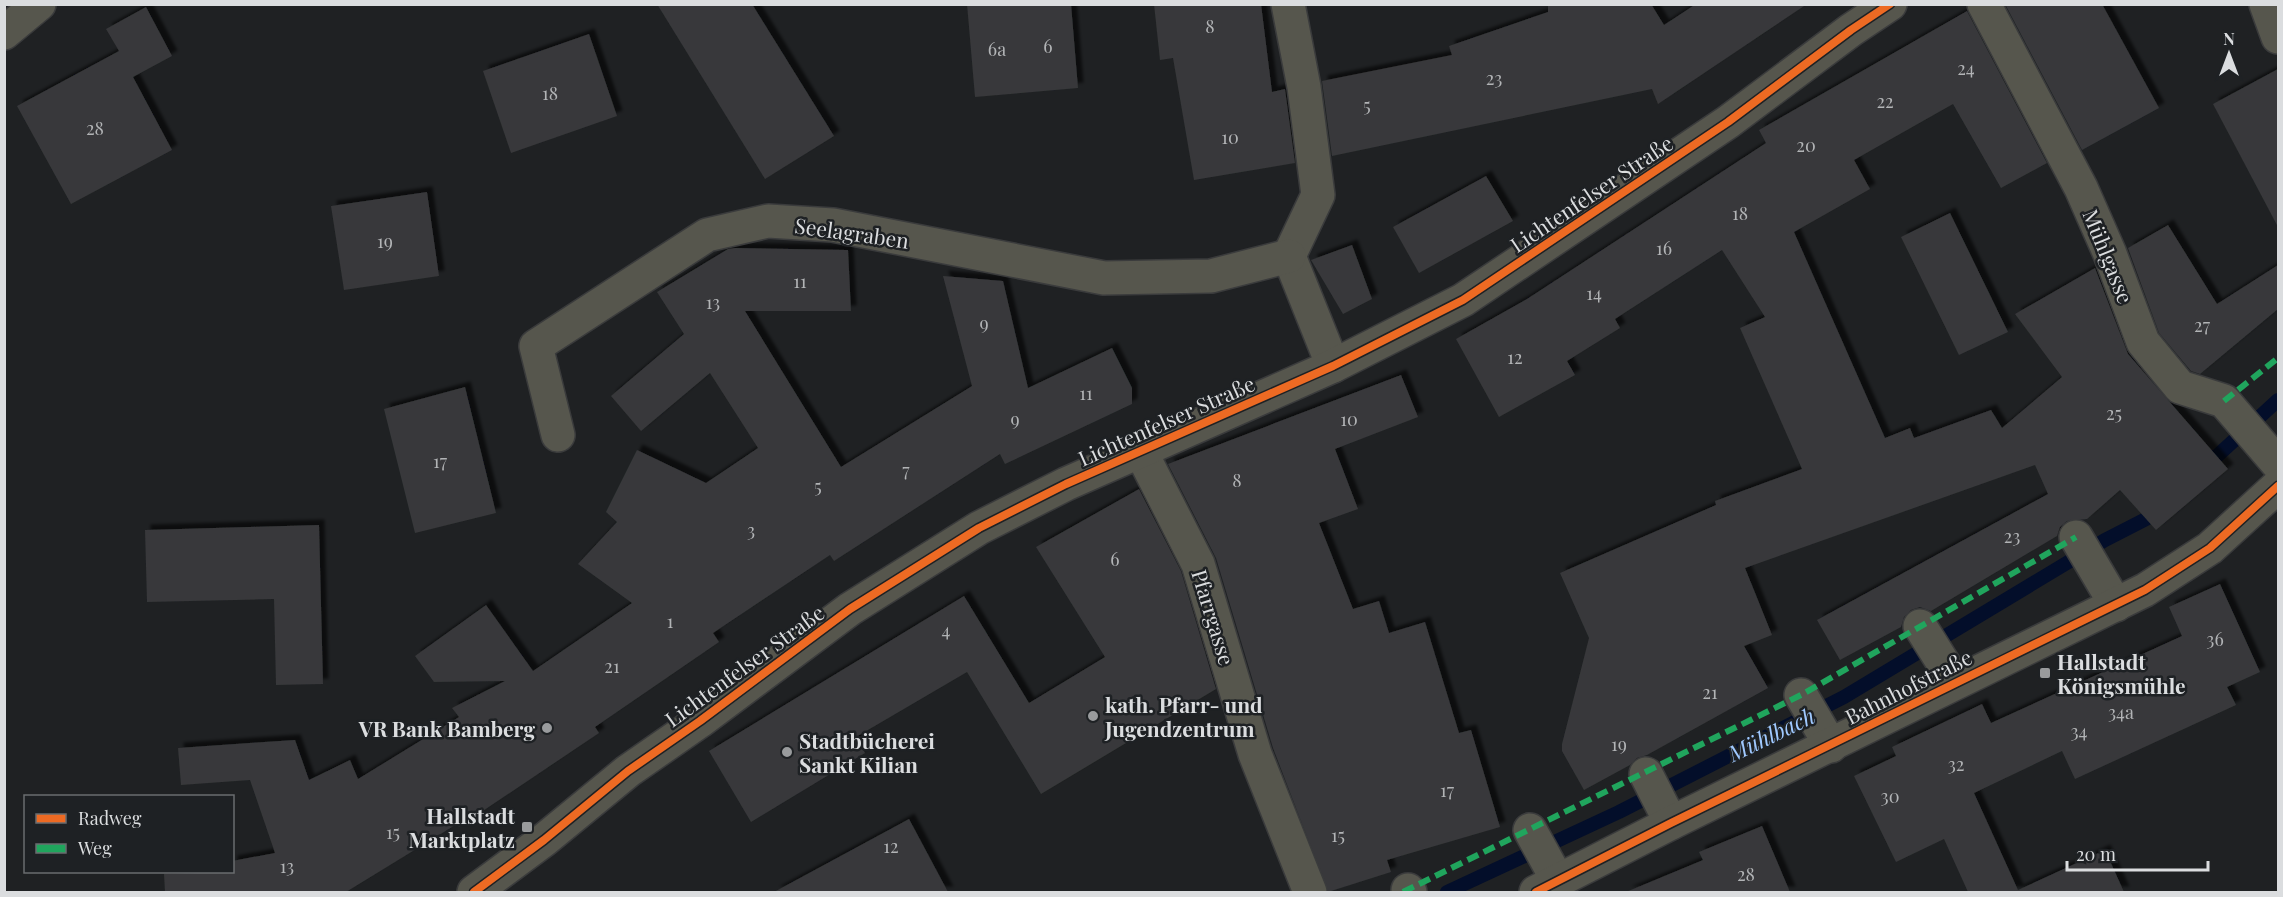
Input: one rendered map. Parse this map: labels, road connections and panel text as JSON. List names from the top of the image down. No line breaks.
{"streets":{"street":["Lichtenfelser Straße","Seelagraben","Mühlgasse","Pfarrgasse","Bahnhofstraße"]},"crossings":[["Lichtenfelser Straße","Pfarrgasse"]],"water":["Mühlbach"],"places":{"transit":["Hallstadt Königsmühle","Hallstadt Marktplatz"],"other":["kath. Pfarr- und Jugendzentrum","VR Bank Bamberg","Stadtbücherei Sankt Kilian"]},"house_numbers":["8","6","6a","24","23","18","22","5","28","10","20","18","19","16","11","14","13","9","27","12","11","25","9","10","17","7","8","5","3","23","6","1","4","36","21","21","34a","34","19","32","17","30","15","15","12","13","28"],"legend":["Radweg","Weg"],"scale_bar":"20 m","north":"top"}
